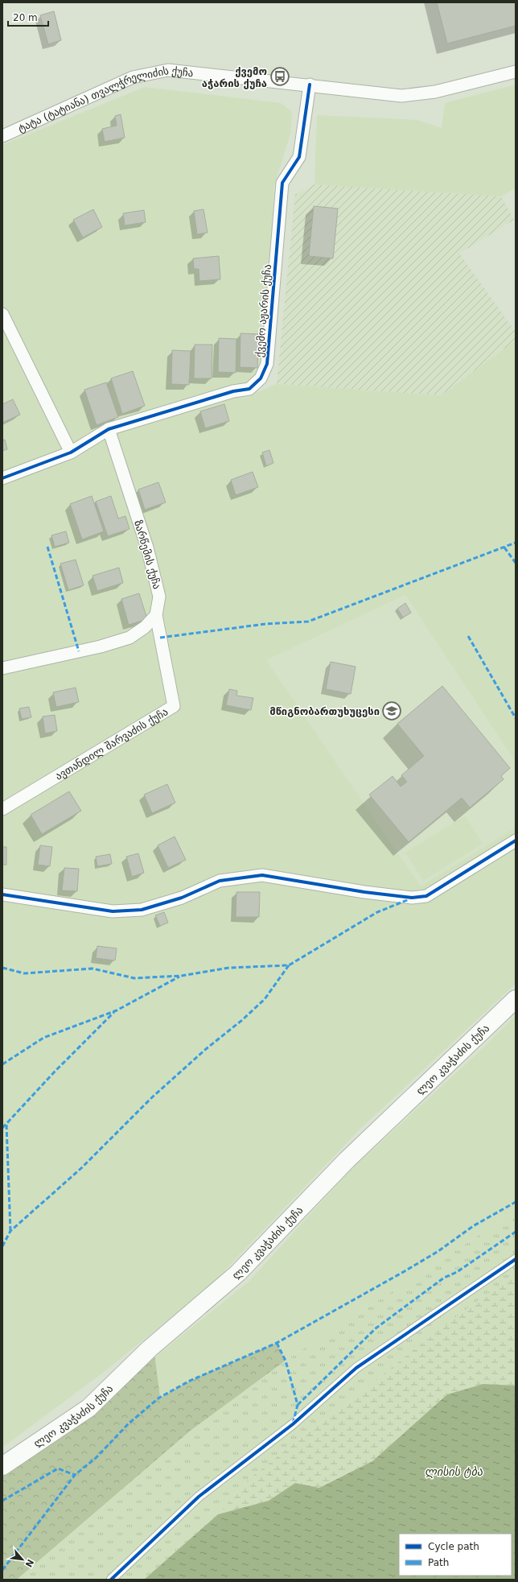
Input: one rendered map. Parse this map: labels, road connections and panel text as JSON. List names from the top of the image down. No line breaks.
{"streets":{"main road":["ლეო კვაჭაძის ქუჩა"],"street":["ტატა (ტატიანა) თვალჭრელიძის ქუჩა","ქვემო აჟარის ქუჩა","ზარწემის ქუჩა","ავთანდილ შარვაძის ქუჩა"]},"crossings":[["ტატა (ტატიანა) თვალჭრელიძის ქუჩა","ქვემო აჟარის ქუჩა"],["ქვემო აჟარის ქუჩა","ზარწემის ქუჩა"],["ზარწემის ქუჩა","ავთანდილ შარვაძის ქუჩა"]],"water":["ლისის ტბა"],"places":{"bus stop":["ქვემო აჭარის ქუჩა"],"school or university":["მწიგნობართუხუცესი"]},"legend":["Cycle path","Path"],"scale_bar":"20 m","north":"bottom right"}
